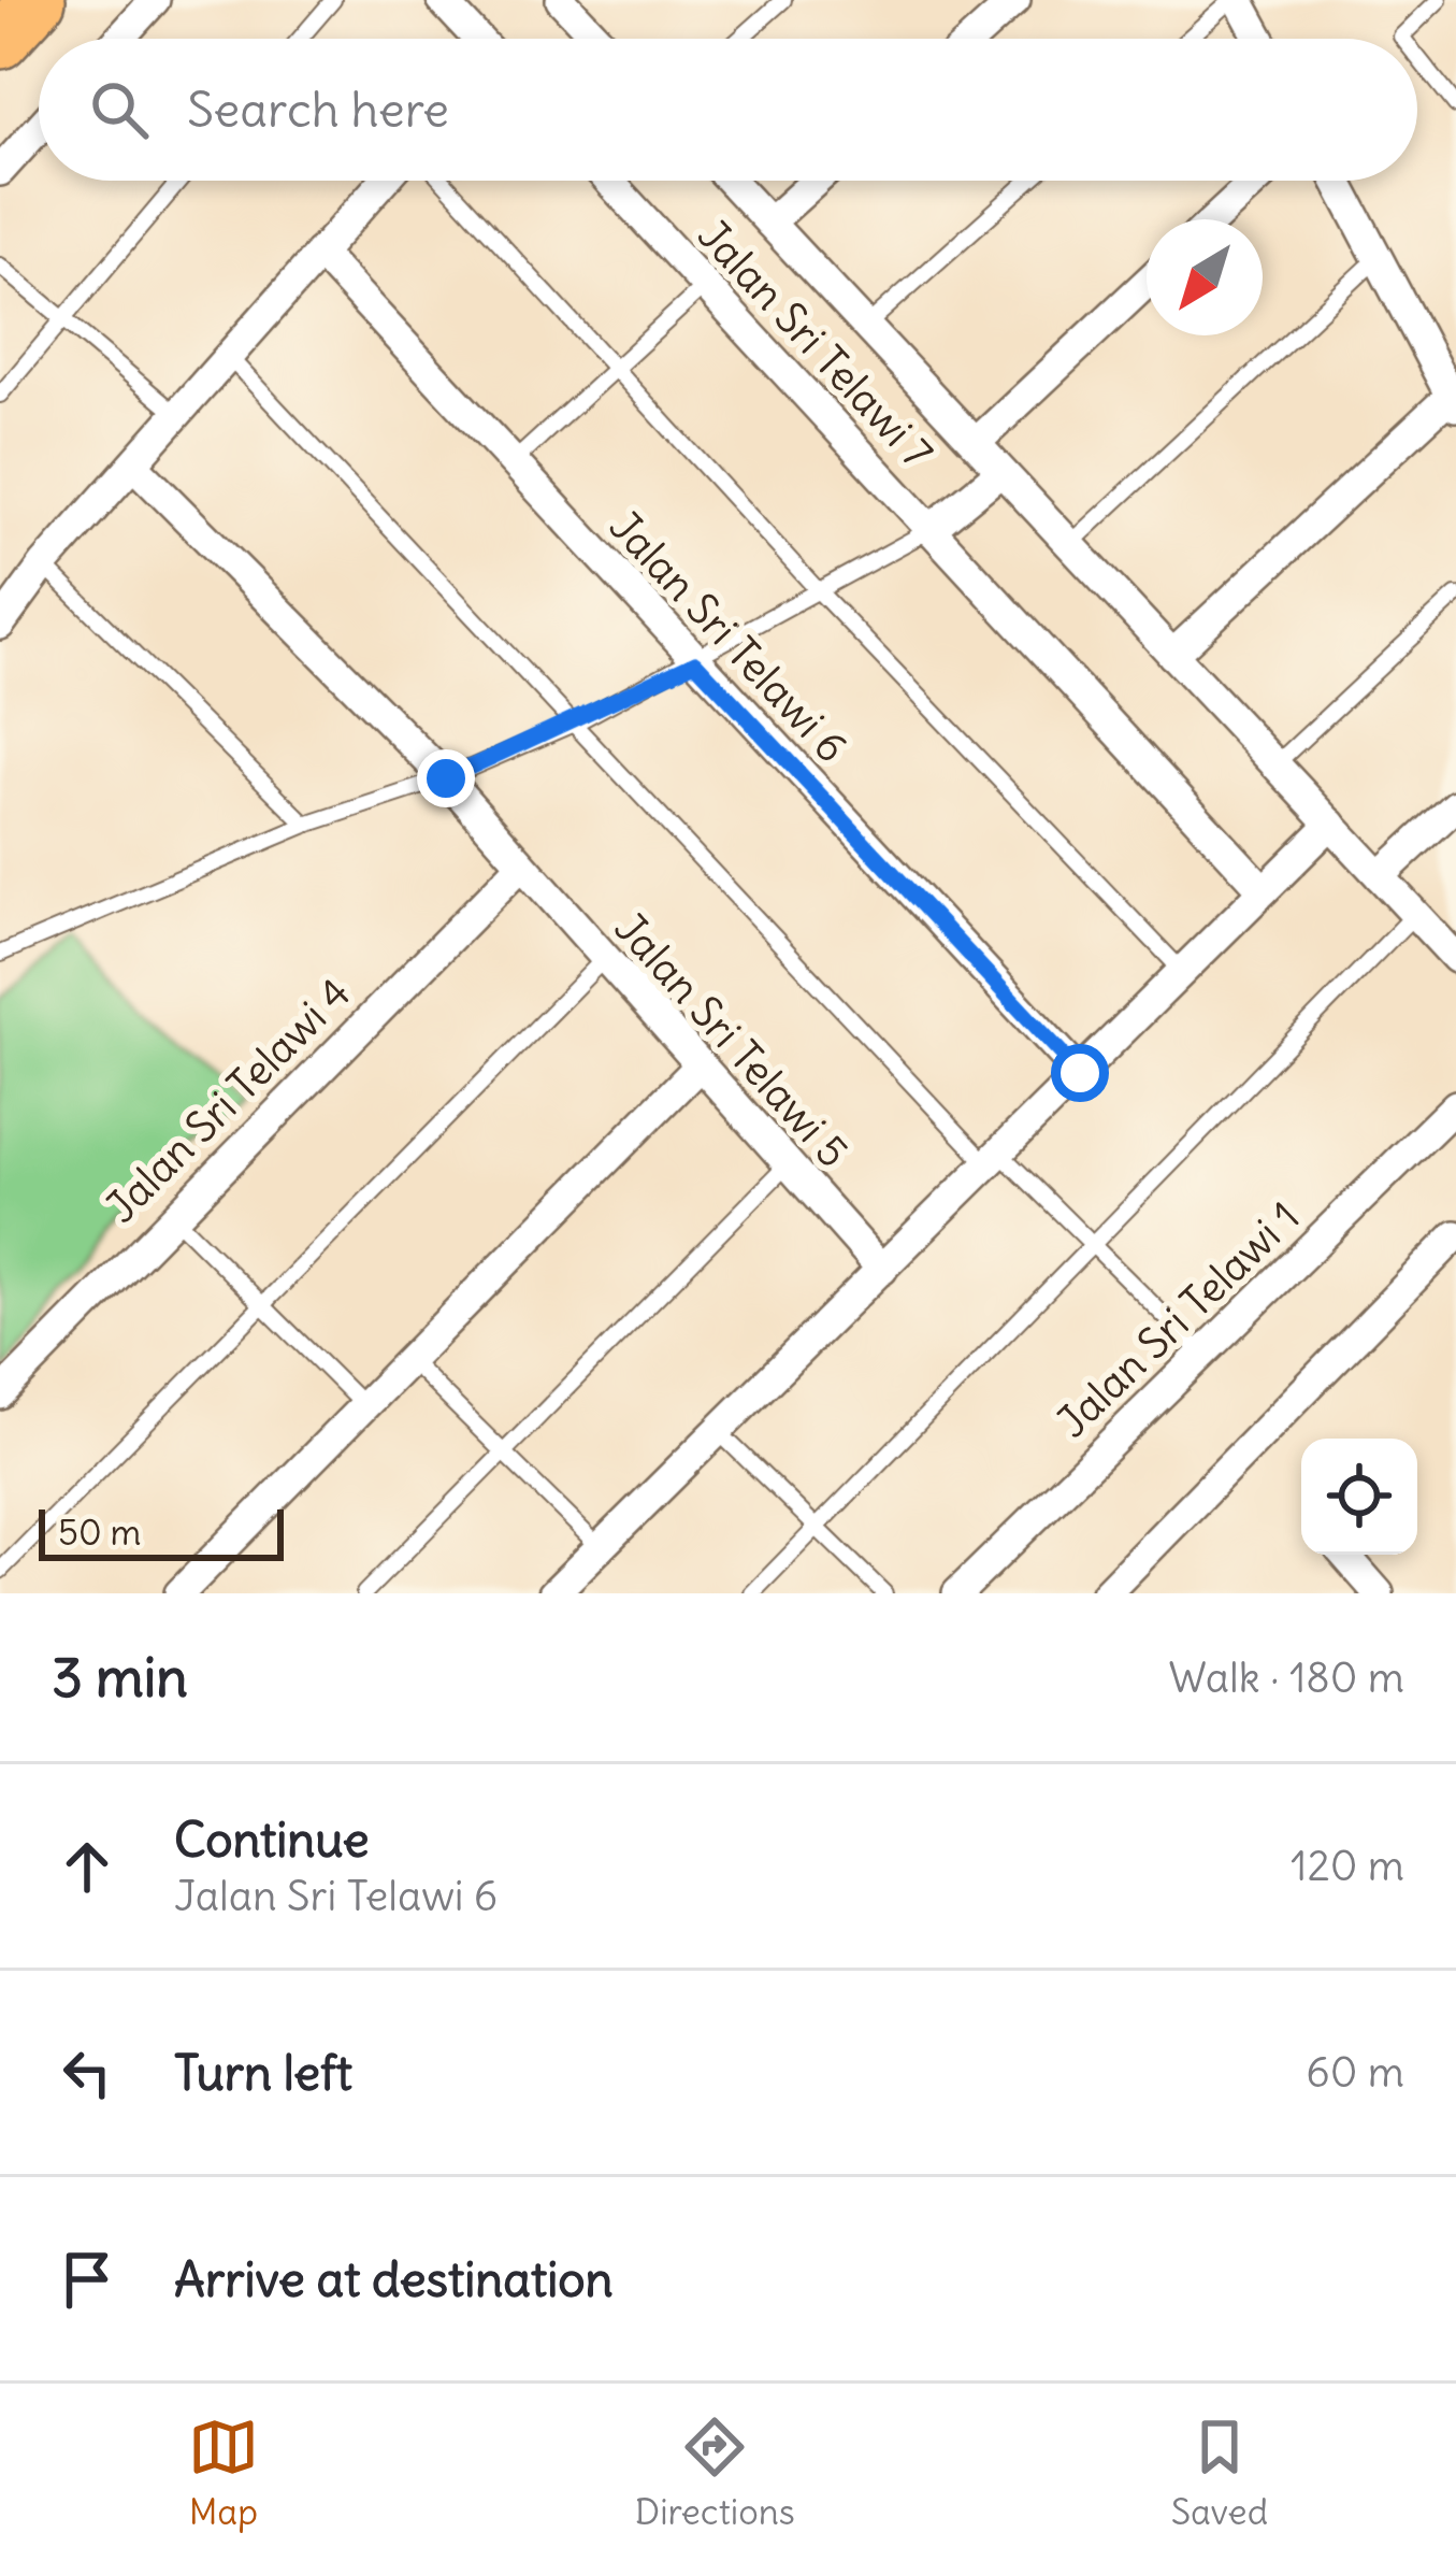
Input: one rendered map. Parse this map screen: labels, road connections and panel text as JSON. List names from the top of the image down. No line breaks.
{"streets":{"street":["Jalan Sri Telawi 7","Jalan Sri Telawi 6","Jalan Sri Telawi 5","Jalan Sri Telawi 4","Jalan Sri Telawi 1"]},"crossings":[["Jalan Sri Telawi 5","Jalan Sri Telawi 4"]],"scale_bar":"50 m","north":"bottom left","page":{"search":"Search here","scale":"50 m","heading":["3 min","Walk · 180 m"],"list":[["Continue","Jalan Sri Telawi 6","120 m"],["Turn left","60 m"],"Arrive at destination"],"nav":["Map","Directions","Saved"]}}
